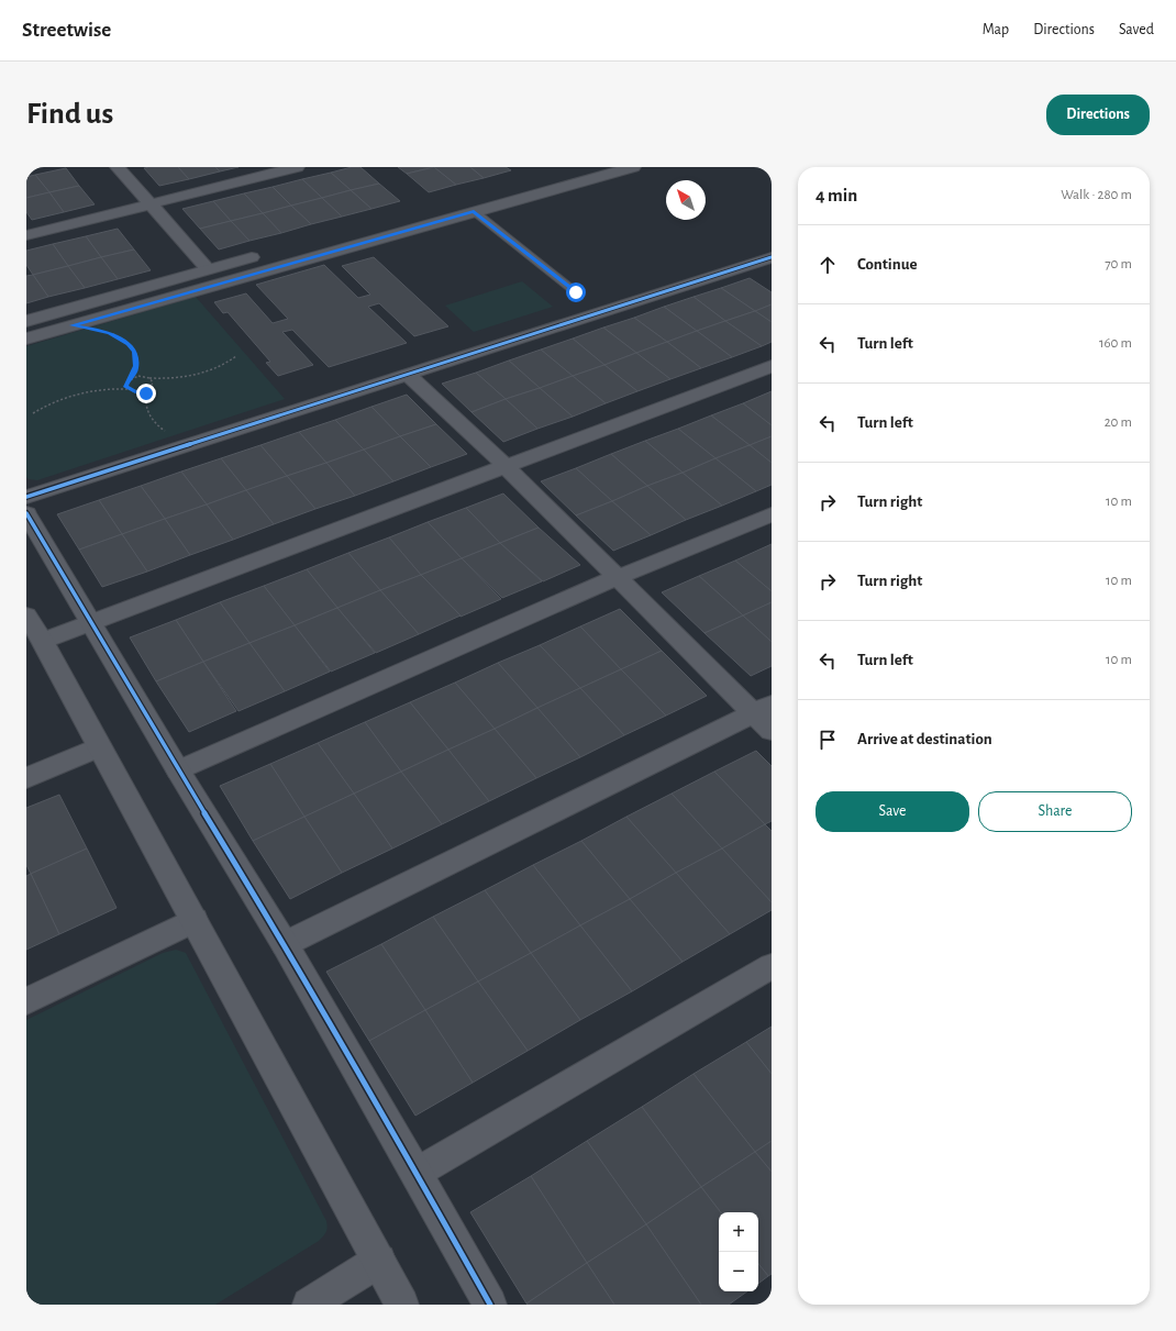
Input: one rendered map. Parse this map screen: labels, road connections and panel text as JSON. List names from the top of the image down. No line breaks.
{"north":"top left","page":{"header":"Streetwise","nav":["Map","Directions","Saved"],"buttons":["Directions",["Save","Share"]],"title":"Find us","heading":["4 min","Walk · 280 m"],"list":[["Continue","70 m"],["Turn left","160 m"],["Turn left","20 m"],["Turn right","10 m"],["Turn right","10 m"],["Turn left","10 m"],"Arrive at destination"],"map_buttons":["+","−"]}}
